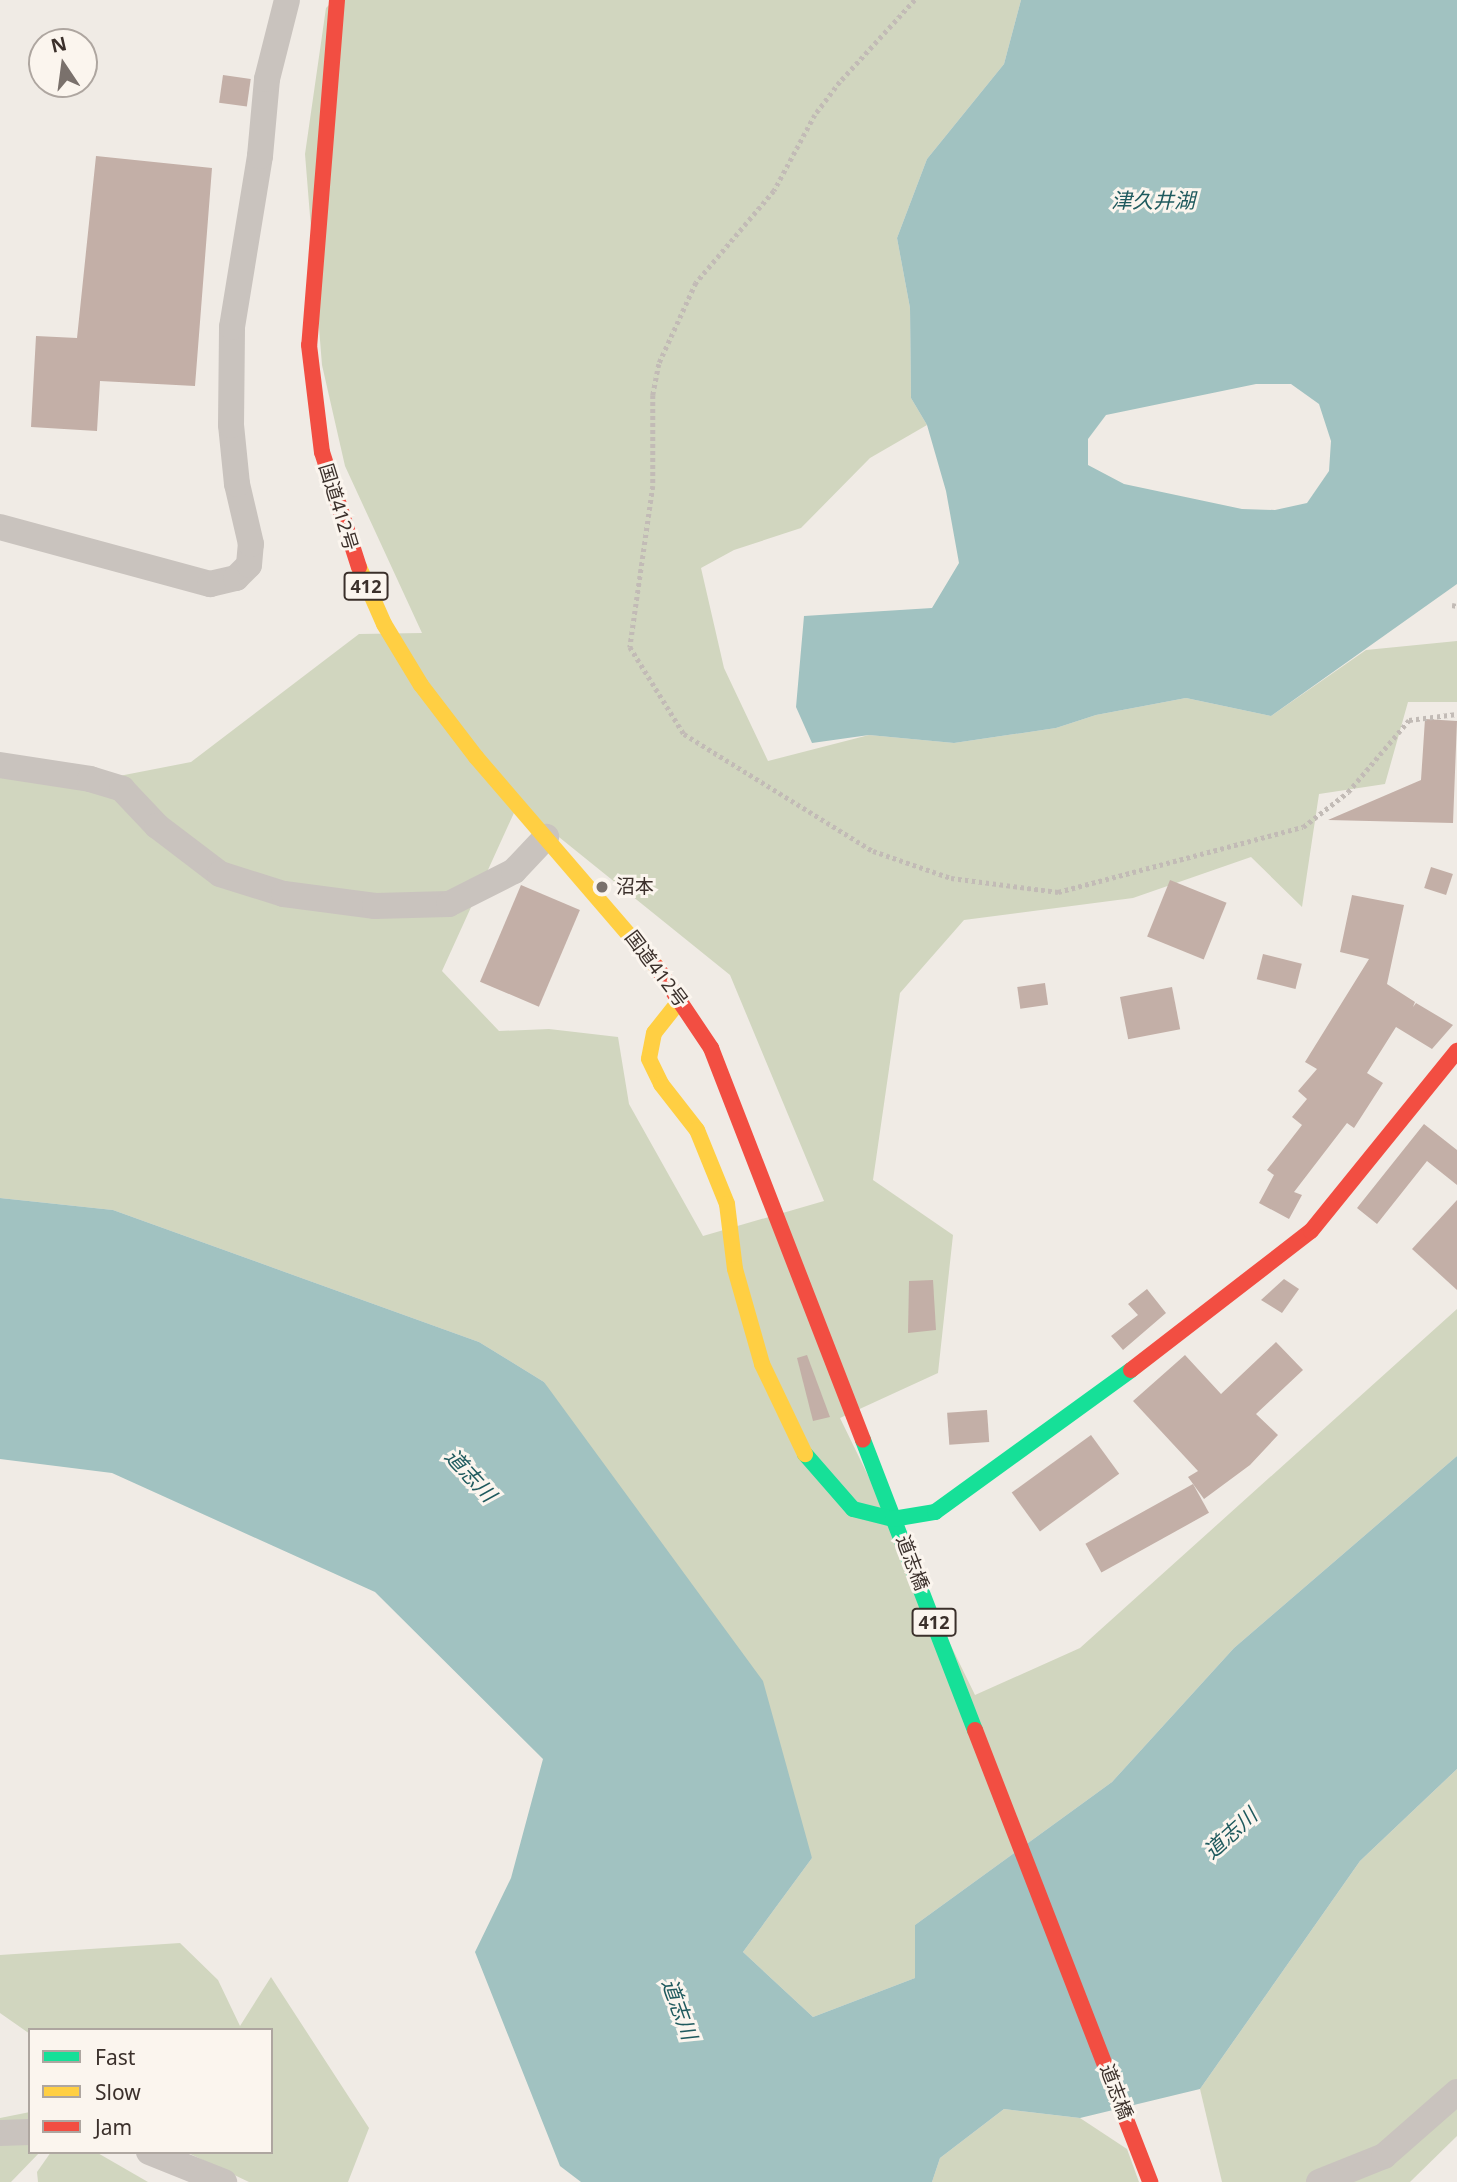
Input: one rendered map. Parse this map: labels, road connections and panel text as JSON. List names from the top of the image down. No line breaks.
{"streets":{"main road":["国道412号","412","道志橋"]},"crossings":[["国道412号","道志橋"]],"water":["津久井湖","道志川"],"places":["沼本"],"legend":["Fast","Slow","Jam"],"north":"top"}
